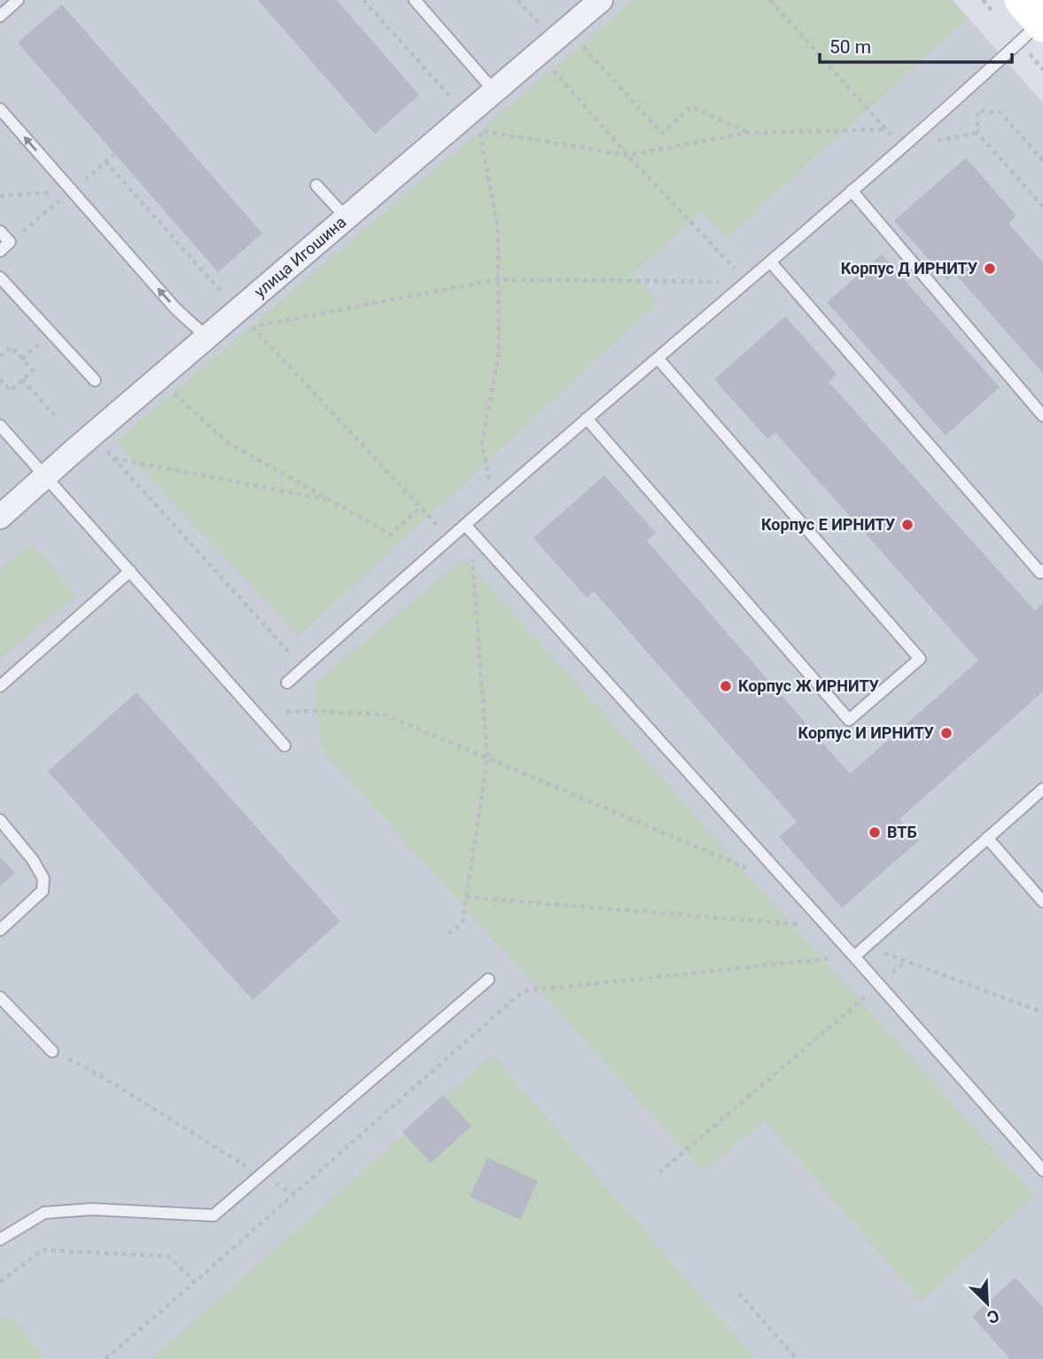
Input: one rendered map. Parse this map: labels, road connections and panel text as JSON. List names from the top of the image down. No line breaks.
{"streets":{"street":["улица Игошина"]},"places":["Корпус Д ИРНИТУ","Корпус Е ИРНИТУ","Корпус Ж ИРНИТУ","Корпус И ИРНИТУ","ВТБ"],"scale_bar":"50 m","north":"bottom right"}
